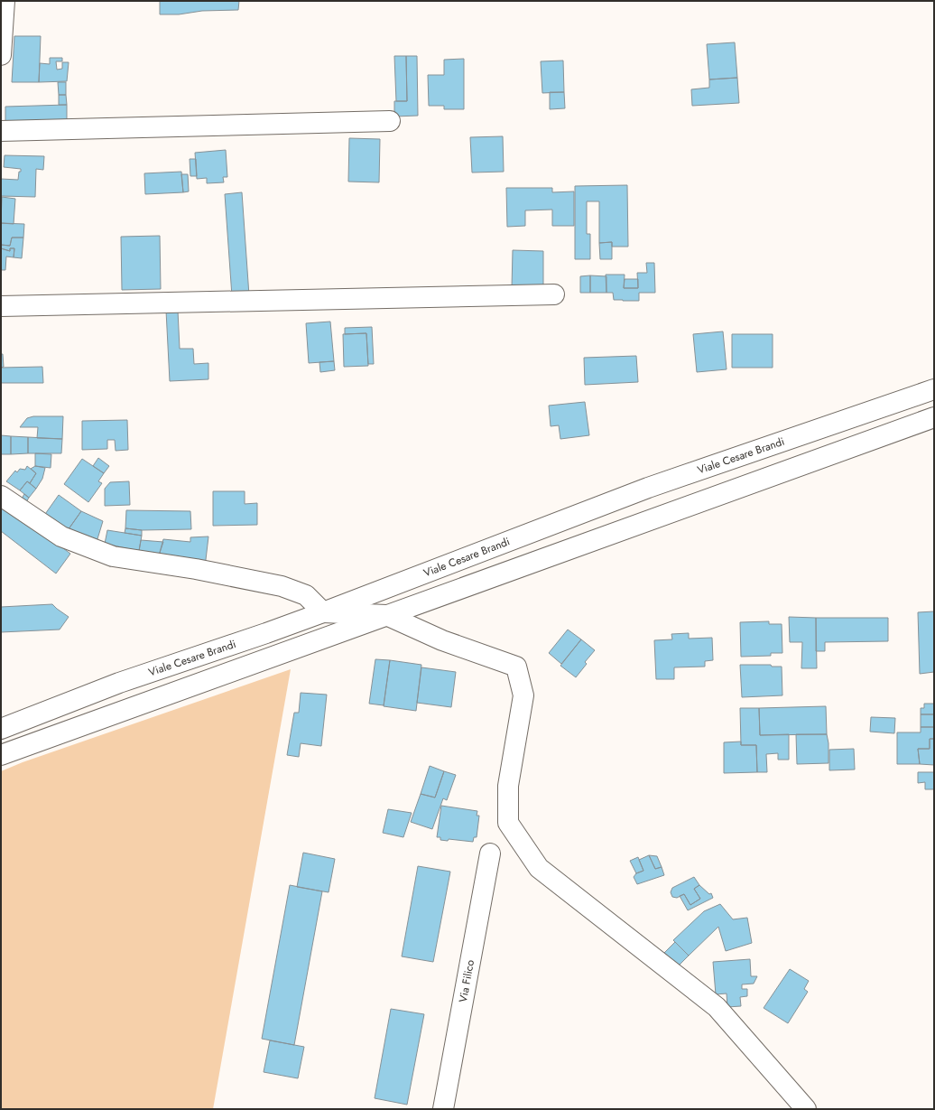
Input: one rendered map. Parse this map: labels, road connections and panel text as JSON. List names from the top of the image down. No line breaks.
{"streets":{"street":["Viale Cesare Brandi","Via Filico"]}}
